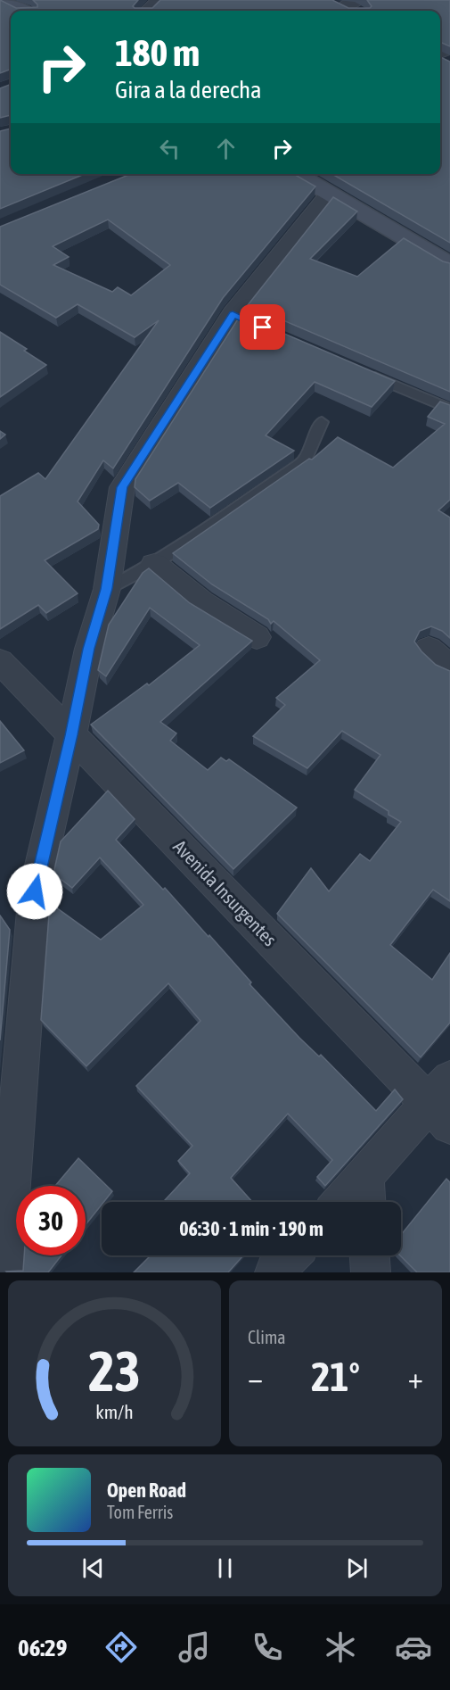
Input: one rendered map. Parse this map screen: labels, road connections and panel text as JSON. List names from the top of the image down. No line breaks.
{"streets":{"street":["Avenida Insurgentes"]},"page":{"turn":["180 m","Gira a la derecha"],"limit":"30","trip":"06:30 · 1 min · 190 m","tile":"Clima","heat":["−","21°","+"],"song":["Open Road","Tom Ferris"],"tabs":"06:29","gauge":["23","km/h"]}}
